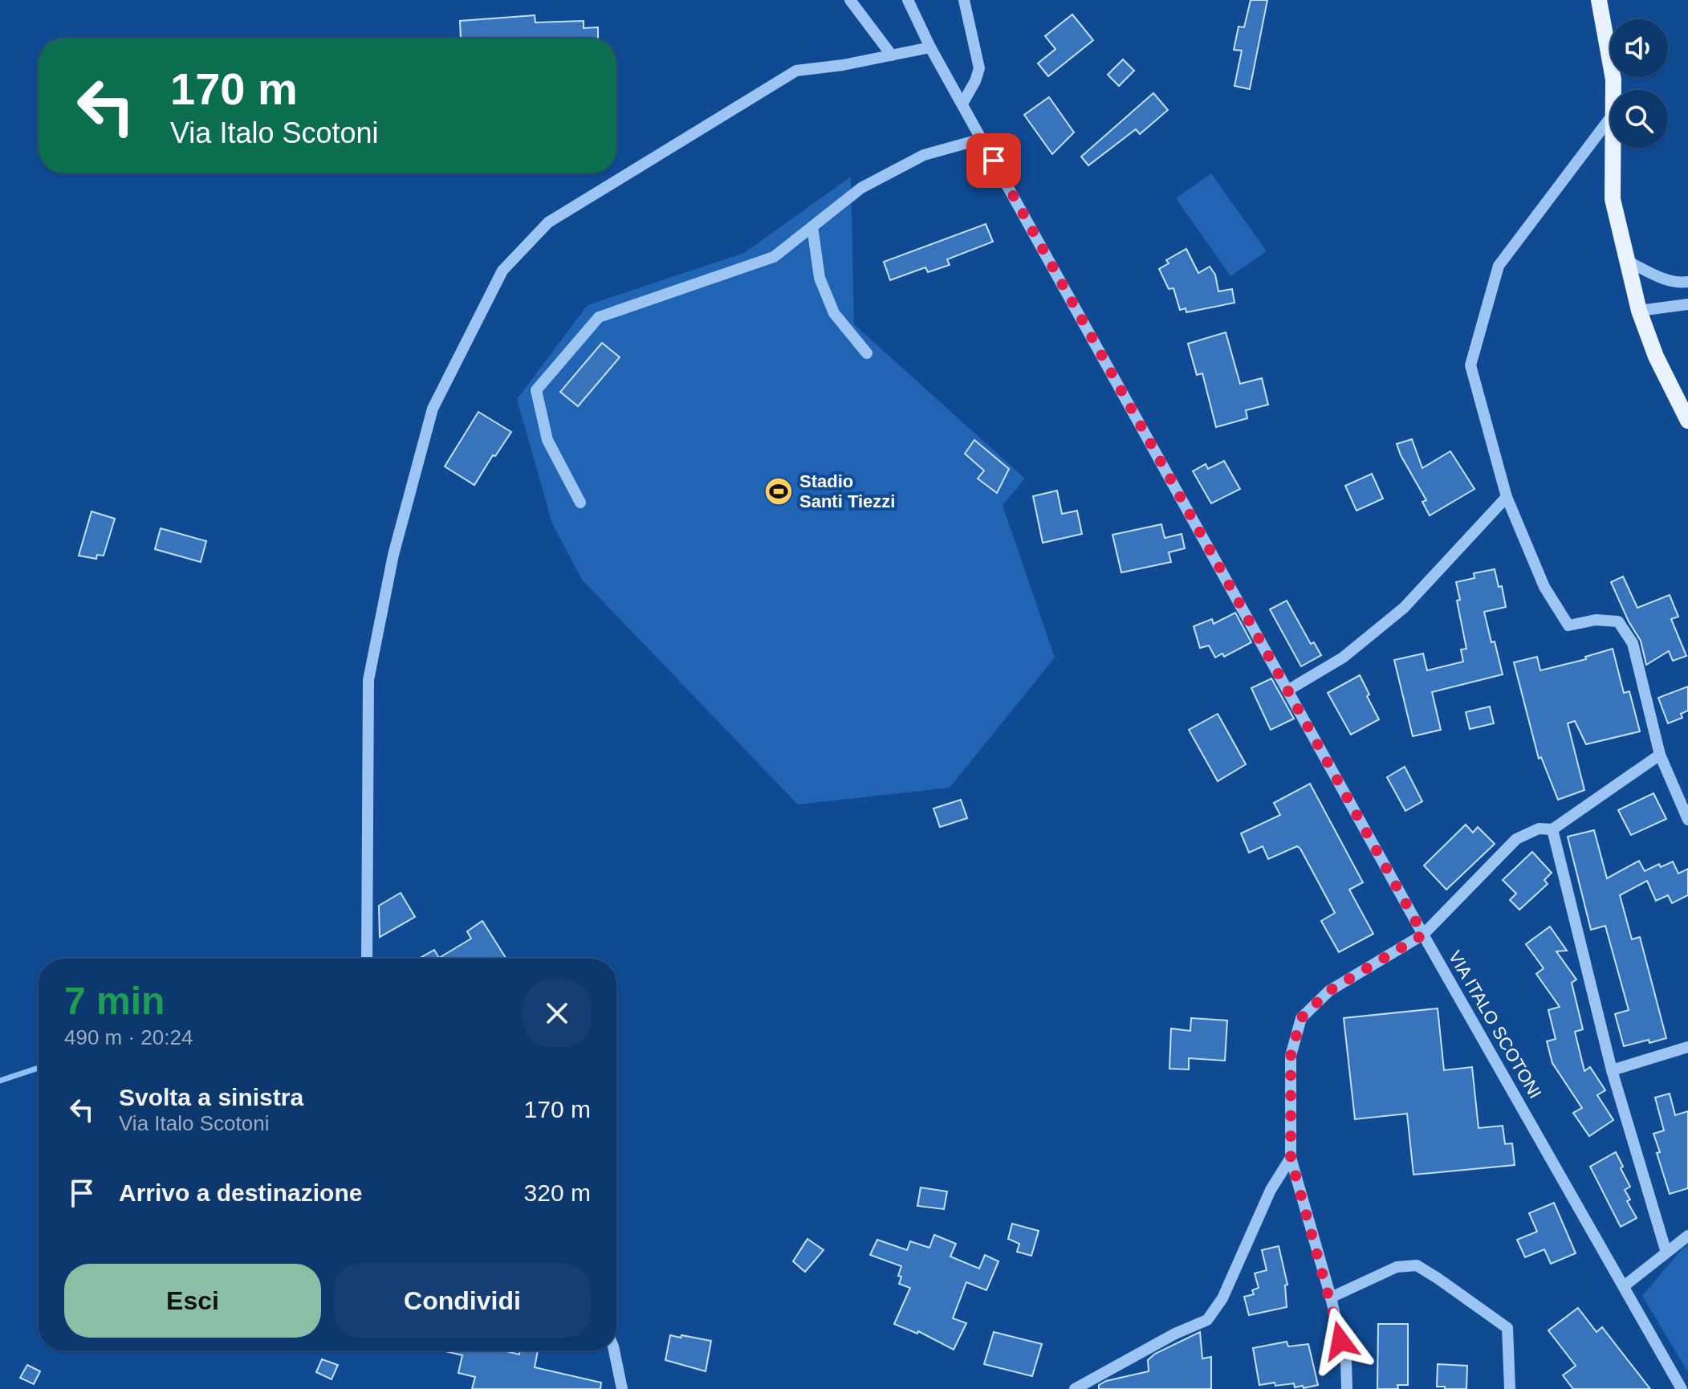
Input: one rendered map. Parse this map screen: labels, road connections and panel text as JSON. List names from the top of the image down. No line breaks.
{"streets":{"street":["VIA ITALO SCOTONI"]},"places":{"sports":["Stadio Santi Tiezzi"]},"page":{"turn":["170 m","Via Italo Scotoni"],"heading":["7 min","490 m · 20:24"],"list":[{"name":"Svolta a sinistra","note":"Via Italo Scotoni","value":"170 m"},{"name":"Arrivo a destinazione","value":"320 m"}],"buttons":["Esci","Condividi"]}}
